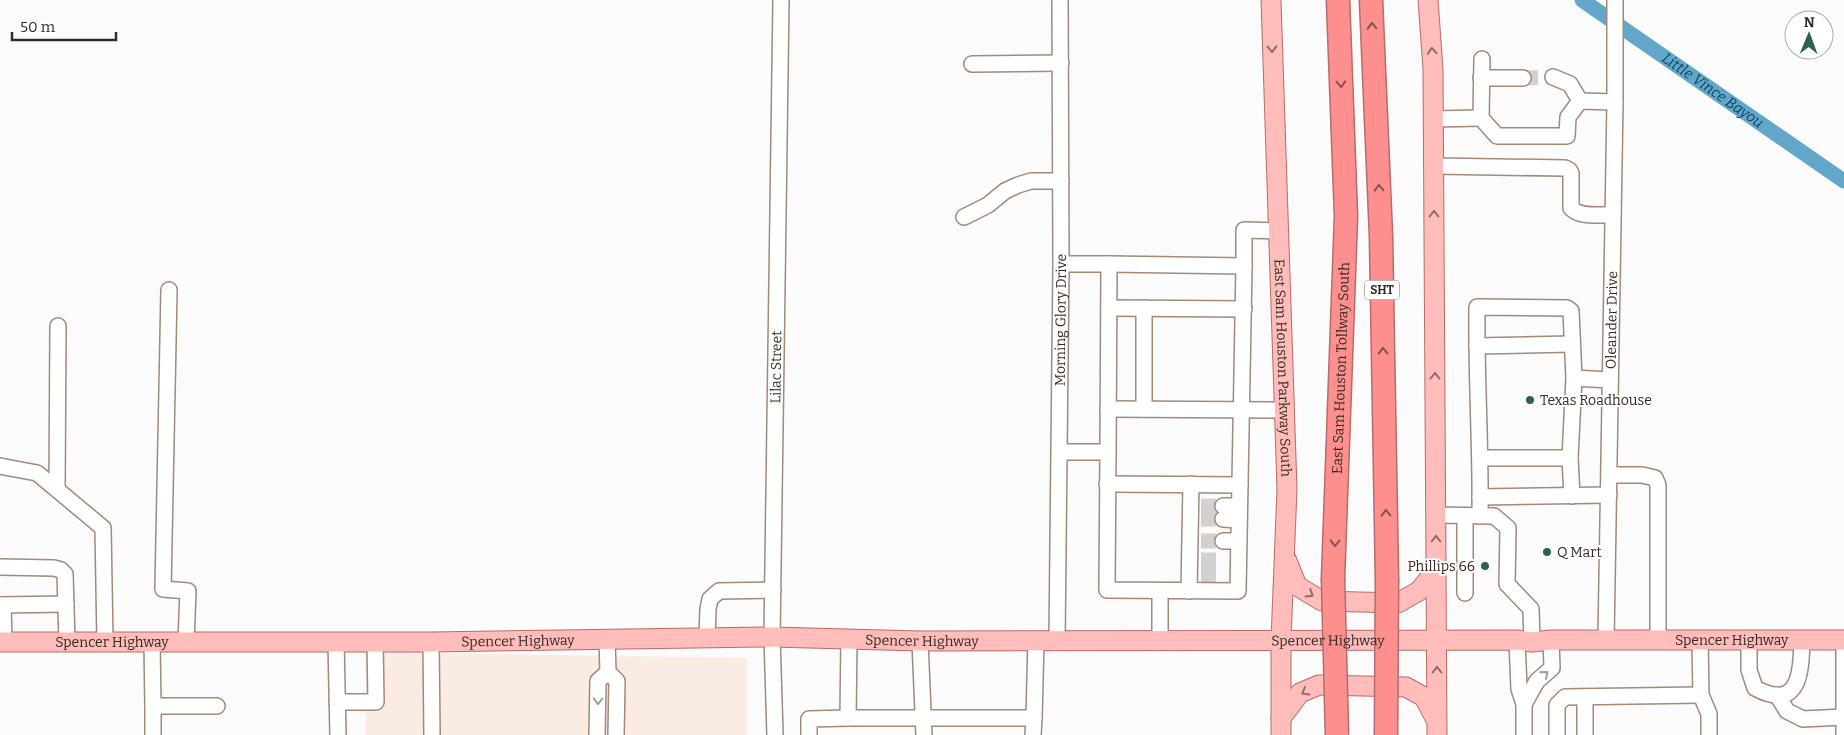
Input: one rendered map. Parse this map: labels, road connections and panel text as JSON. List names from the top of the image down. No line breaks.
{"streets":{"highway":["SHT","East Sam Houston Tollway South"],"main road":["East Sam Houston Parkway South","Spencer Highway"],"street":["Morning Glory Drive","Oleander Drive","Lilac Street"]},"crossings":[["Morning Glory Drive","Spencer Highway"],["Oleander Drive","Spencer Highway"],["Lilac Street","Spencer Highway"],["East Sam Houston Parkway South","Spencer Highway"]],"water":["Little Vince Bayou"],"places":["Texas Roadhouse","Q Mart","Phillips 66"],"scale_bar":"50 m","north":"top"}
